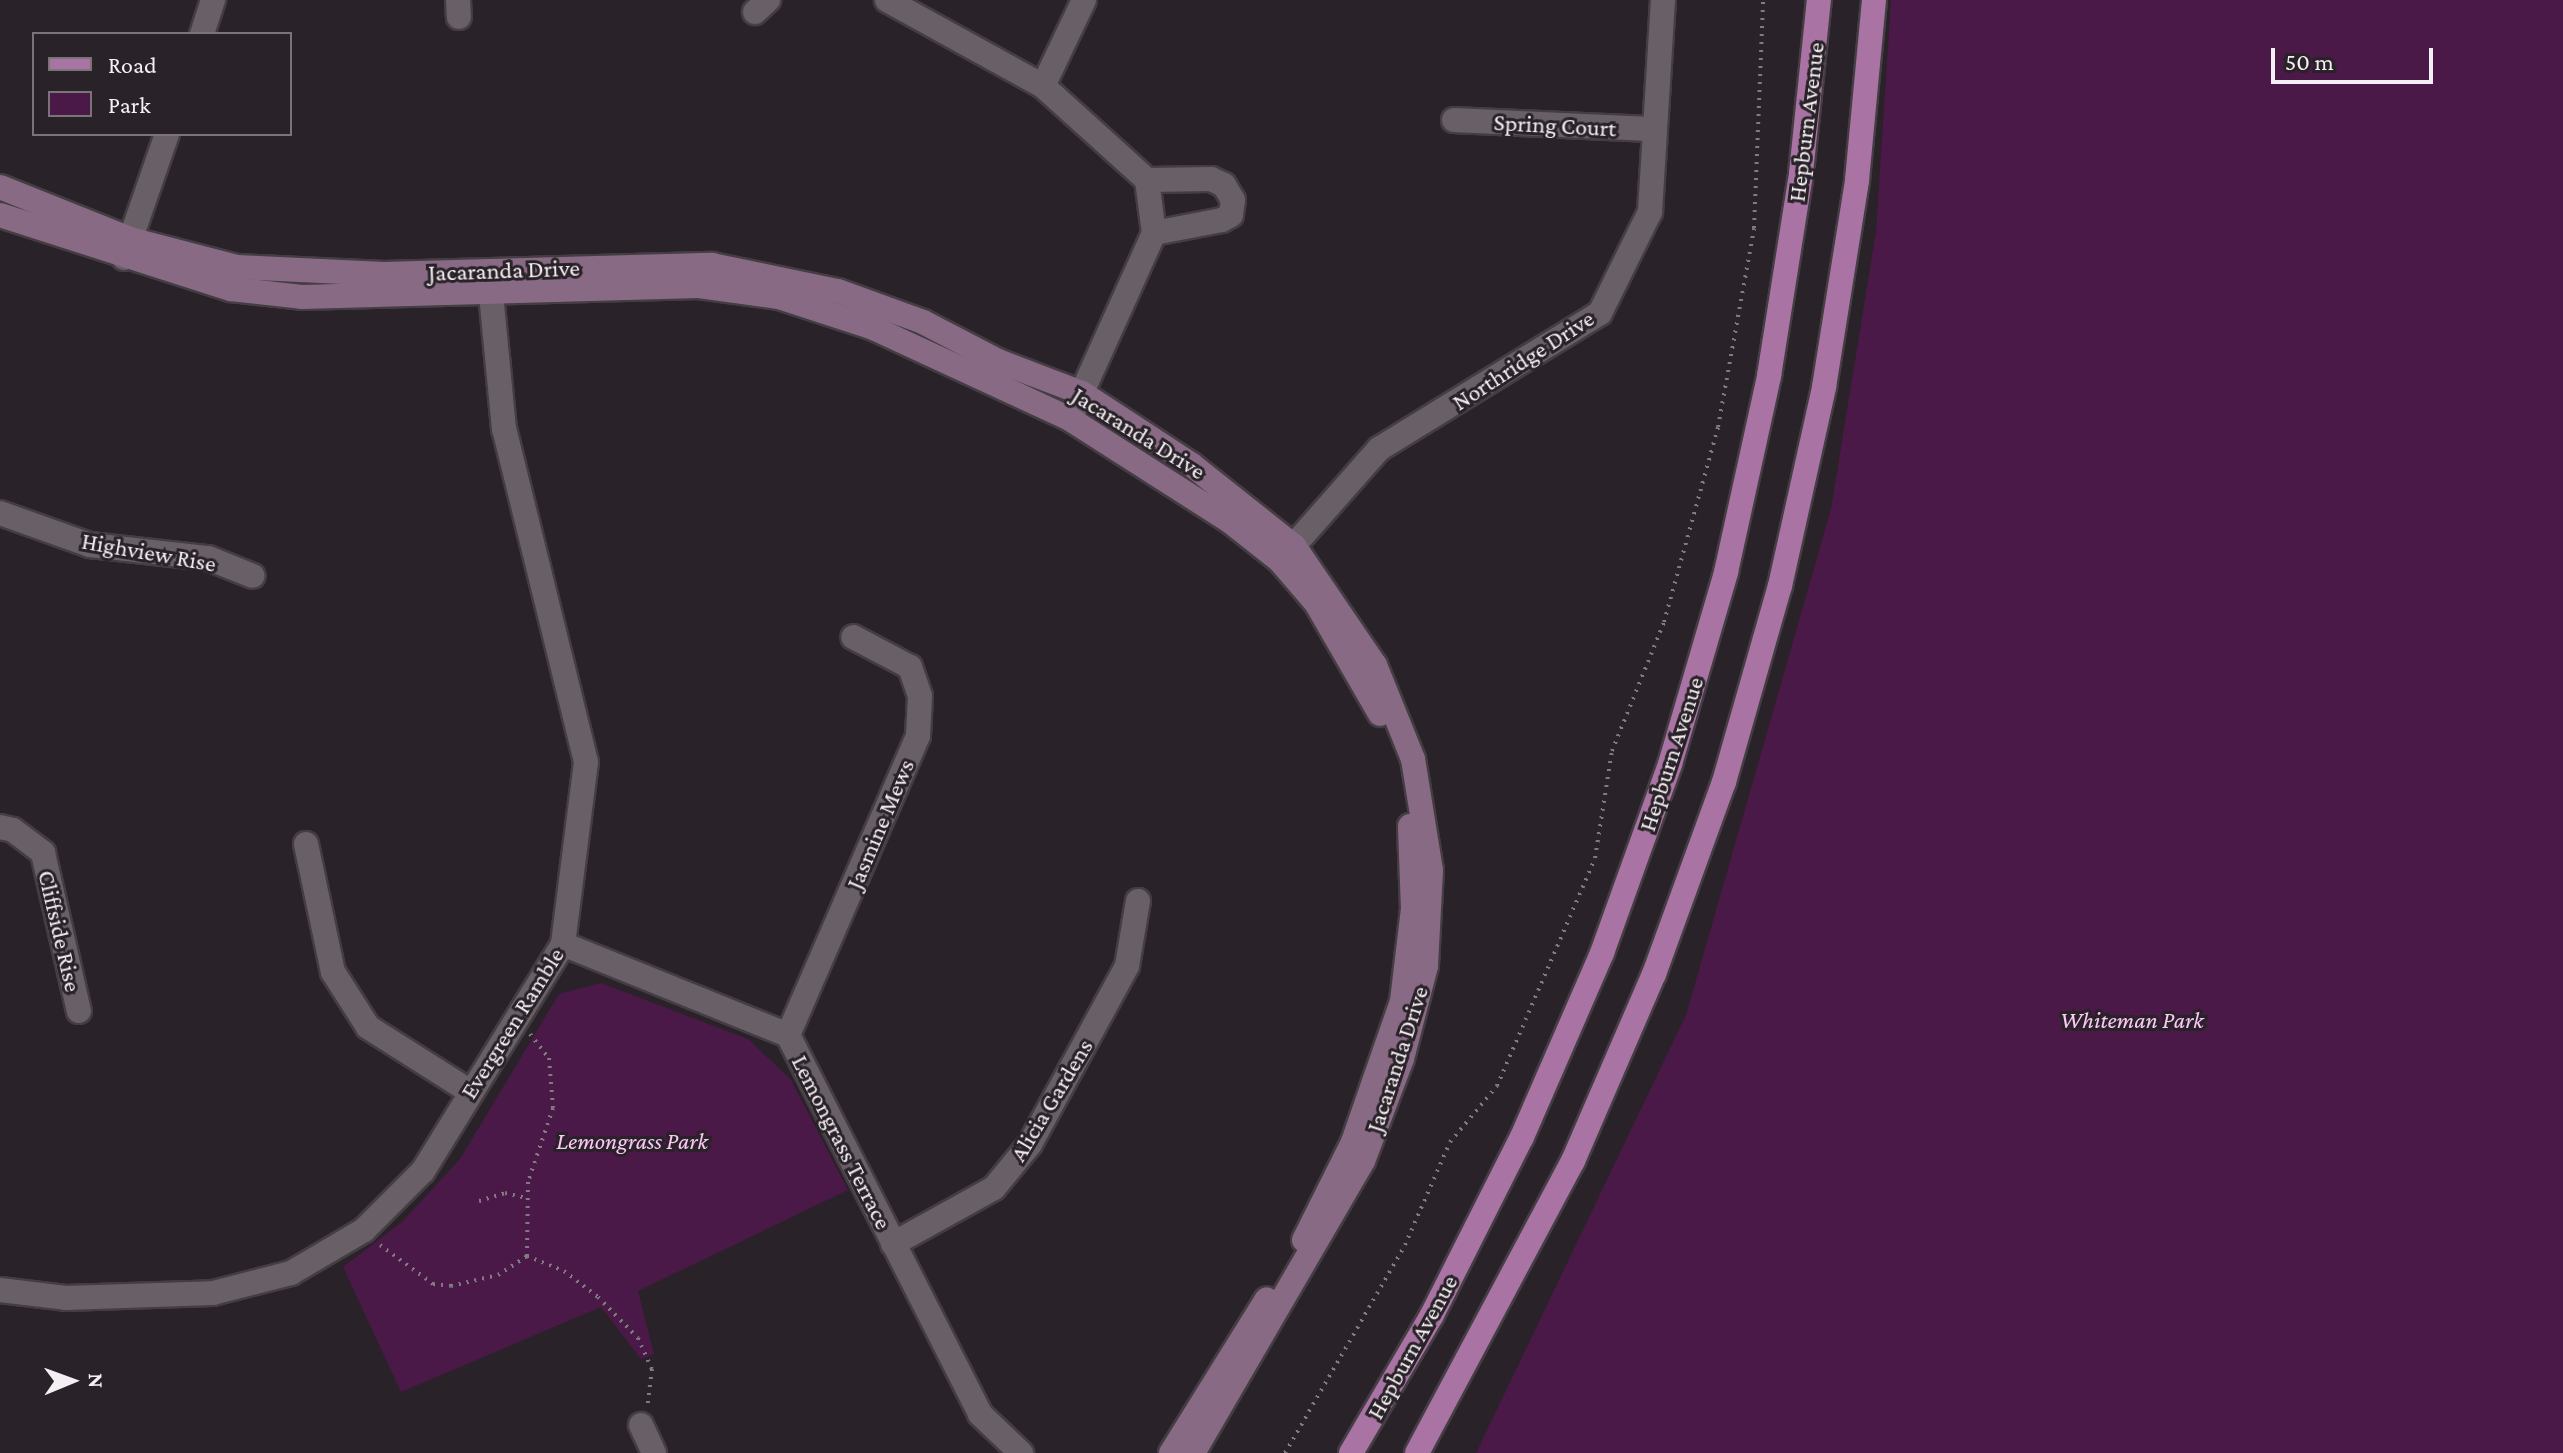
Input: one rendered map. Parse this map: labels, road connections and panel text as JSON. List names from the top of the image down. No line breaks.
{"streets":{"main road":["Hepburn Avenue"],"street":["Spring Court","Jacaranda Drive","Northridge Drive","Highview Rise","Jasmine Mews","Cliffside Rise","Evergreen Ramble","Alicia Gardens","Lemongrass Terrace"]},"crossings":[["Spring Court","Northridge Drive"],["Jacaranda Drive","Northridge Drive"],["Jacaranda Drive","Evergreen Ramble"],["Jasmine Mews","Lemongrass Terrace"],["Evergreen Ramble","Lemongrass Terrace"],["Alicia Gardens","Lemongrass Terrace"]],"parks":["Whiteman Park","Lemongrass Park"],"legend":["Road","Park"],"scale_bar":"50 m","north":"right"}
